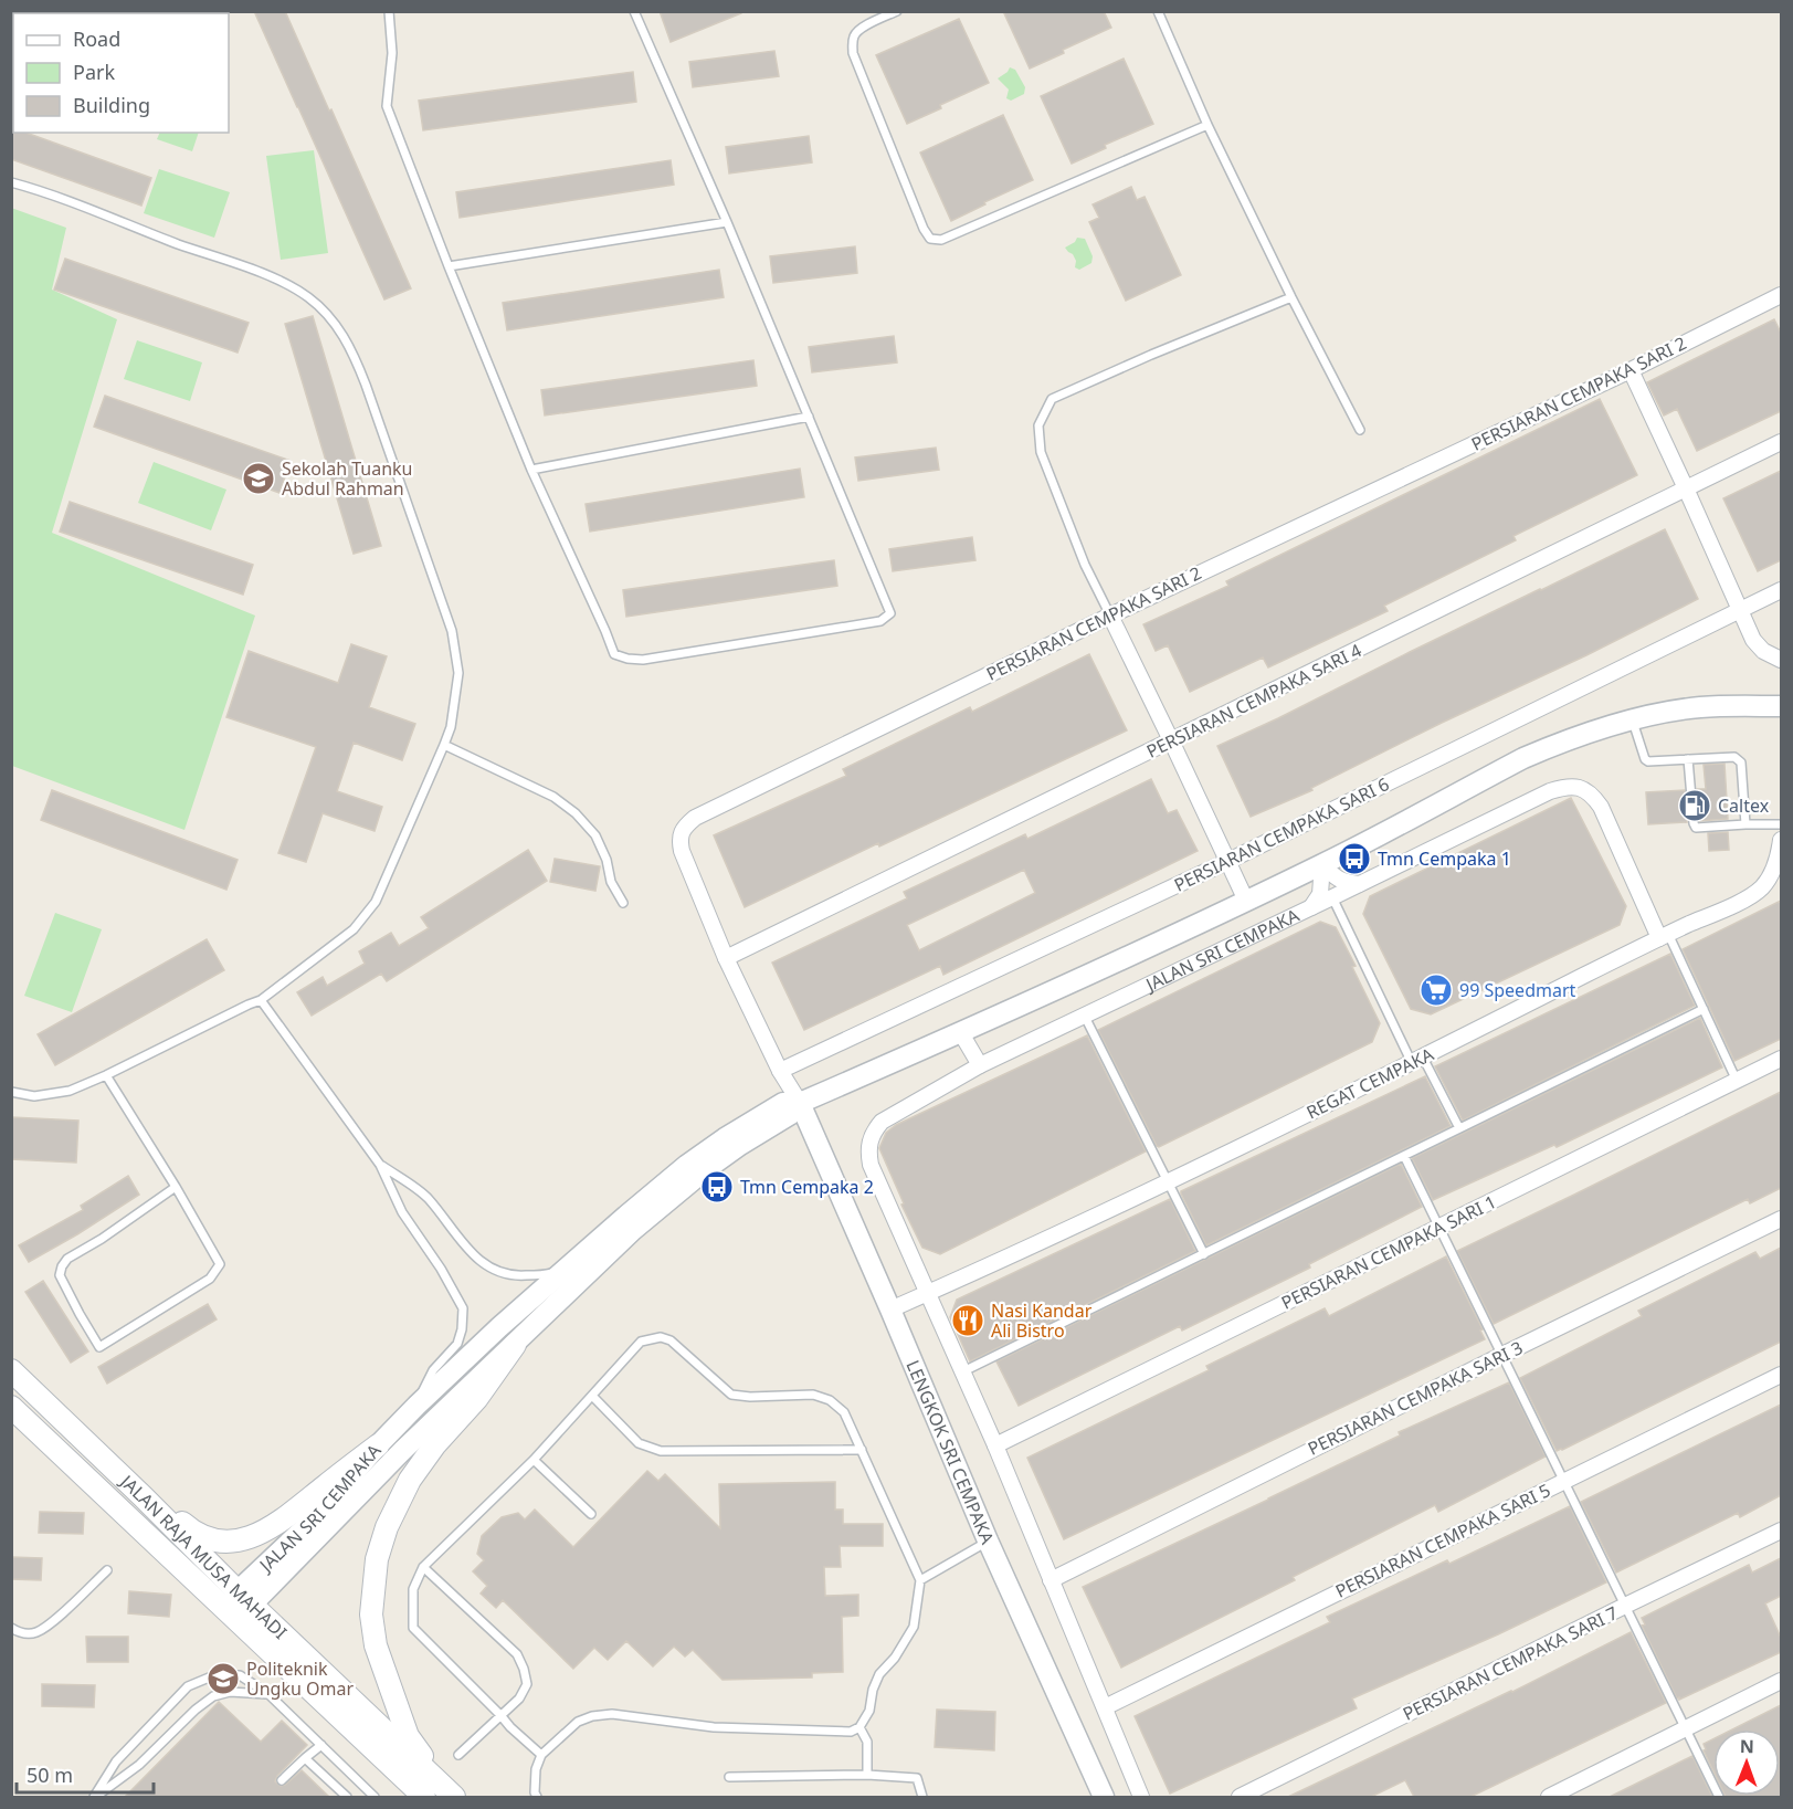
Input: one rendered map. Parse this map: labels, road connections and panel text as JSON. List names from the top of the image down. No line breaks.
{"streets":{"main road":["JALAN RAJA MUSA MAHADI"],"street":["PERSIARAN CEMPAKA SARI 2","PERSIARAN CEMPAKA SARI 4","PERSIARAN CEMPAKA SARI 6","JALAN SRI CEMPAKA","REGAT CEMPAKA","PERSIARAN CEMPAKA SARI 1","PERSIARAN CEMPAKA SARI 3","LENGKOK SRI CEMPAKA","PERSIARAN CEMPAKA SARI 5","PERSIARAN CEMPAKA SARI 7"]},"crossings":[["PERSIARAN CEMPAKA SARI 2","PERSIARAN CEMPAKA SARI 4"],["PERSIARAN CEMPAKA SARI 2","PERSIARAN CEMPAKA SARI 6"],["PERSIARAN CEMPAKA SARI 2","JALAN SRI CEMPAKA"],["PERSIARAN CEMPAKA SARI 2","LENGKOK SRI CEMPAKA"],["JALAN SRI CEMPAKA","REGAT CEMPAKA"],["JALAN SRI CEMPAKA","LENGKOK SRI CEMPAKA"],["JALAN SRI CEMPAKA","JALAN RAJA MUSA MAHADI"],["REGAT CEMPAKA","LENGKOK SRI CEMPAKA"]],"places":{"school or university":["Sekolah Tuanku Abdul Rahman","Politeknik Ungku Omar"],"fuel station":["Caltex"],"bus stop":["Tmn Cempaka 1","Tmn Cempaka 2"],"supermarket":["99 Speedmart"],"restaurant":["Nasi Kandar Ali Bistro"]},"legend":["Road","Park","Building"],"scale_bar":"50 m","north":"top"}
